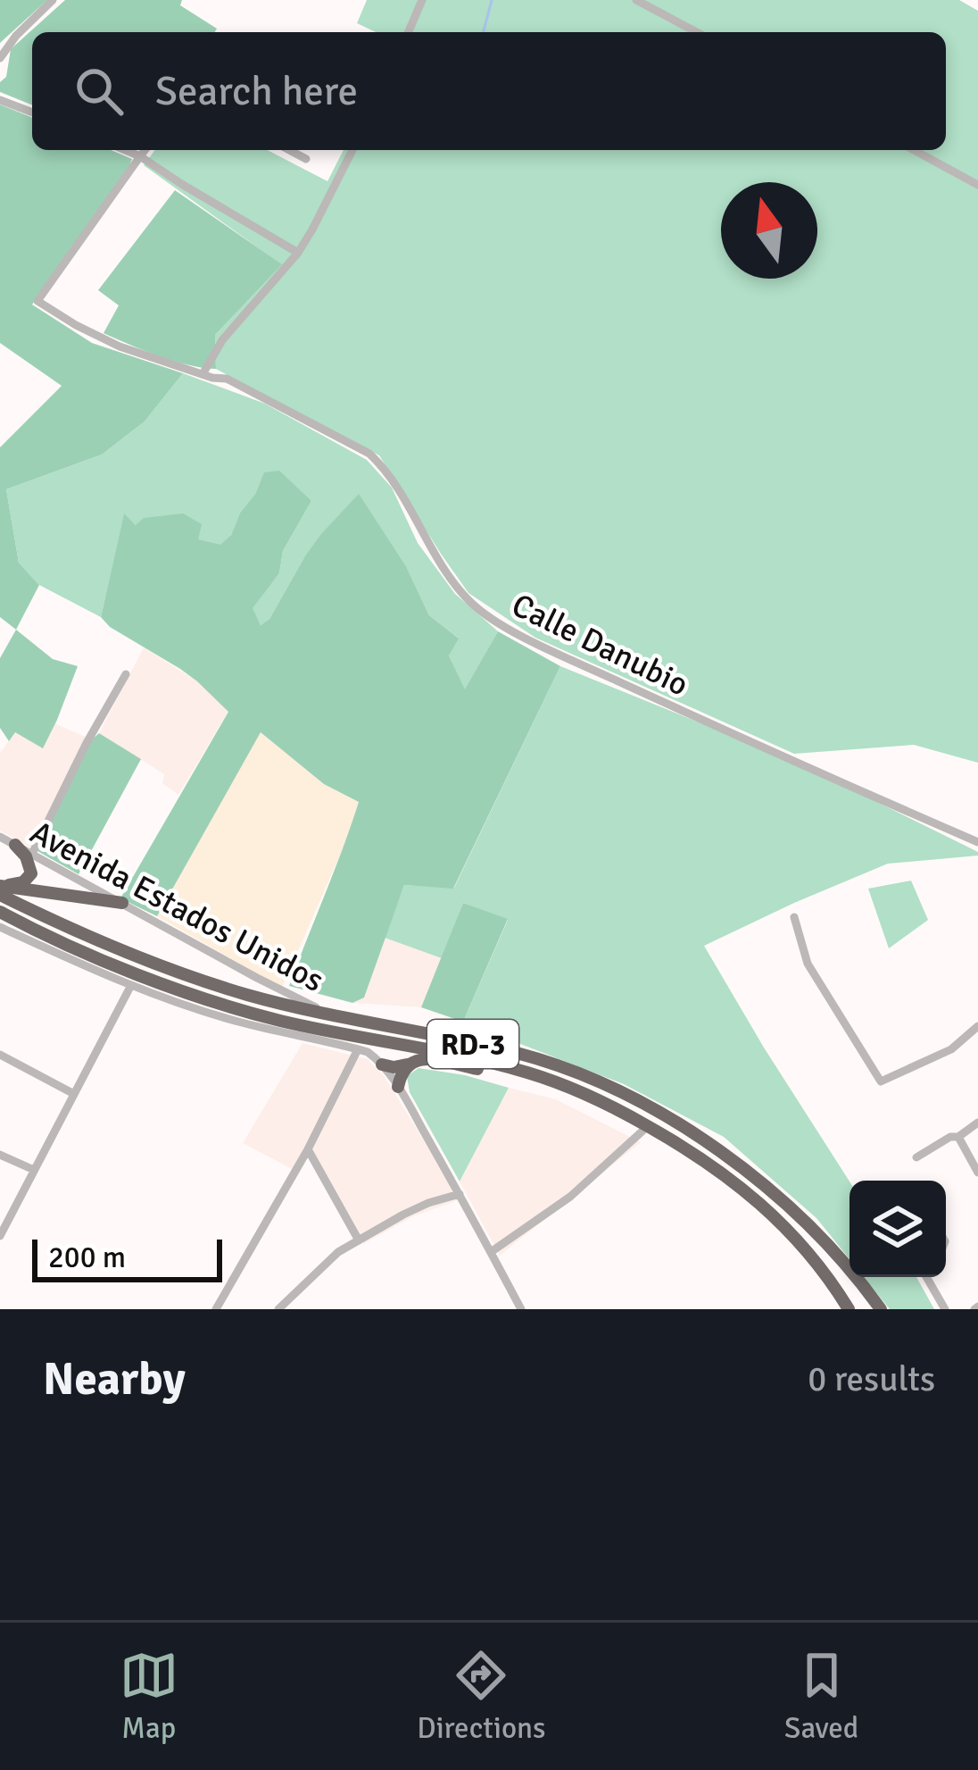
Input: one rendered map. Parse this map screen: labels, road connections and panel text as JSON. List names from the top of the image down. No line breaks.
{"streets":{"highway":["RD-3"],"street":["Calle Danubio","Avenida Estados Unidos"]},"crossings":[["Avenida Estados Unidos","RD-3"]],"scale_bar":"200 m","north":"top","page":{"search":"Search here","scale":"200 m","heading":["Nearby","0 results"],"nav":["Map","Directions","Saved"]}}
